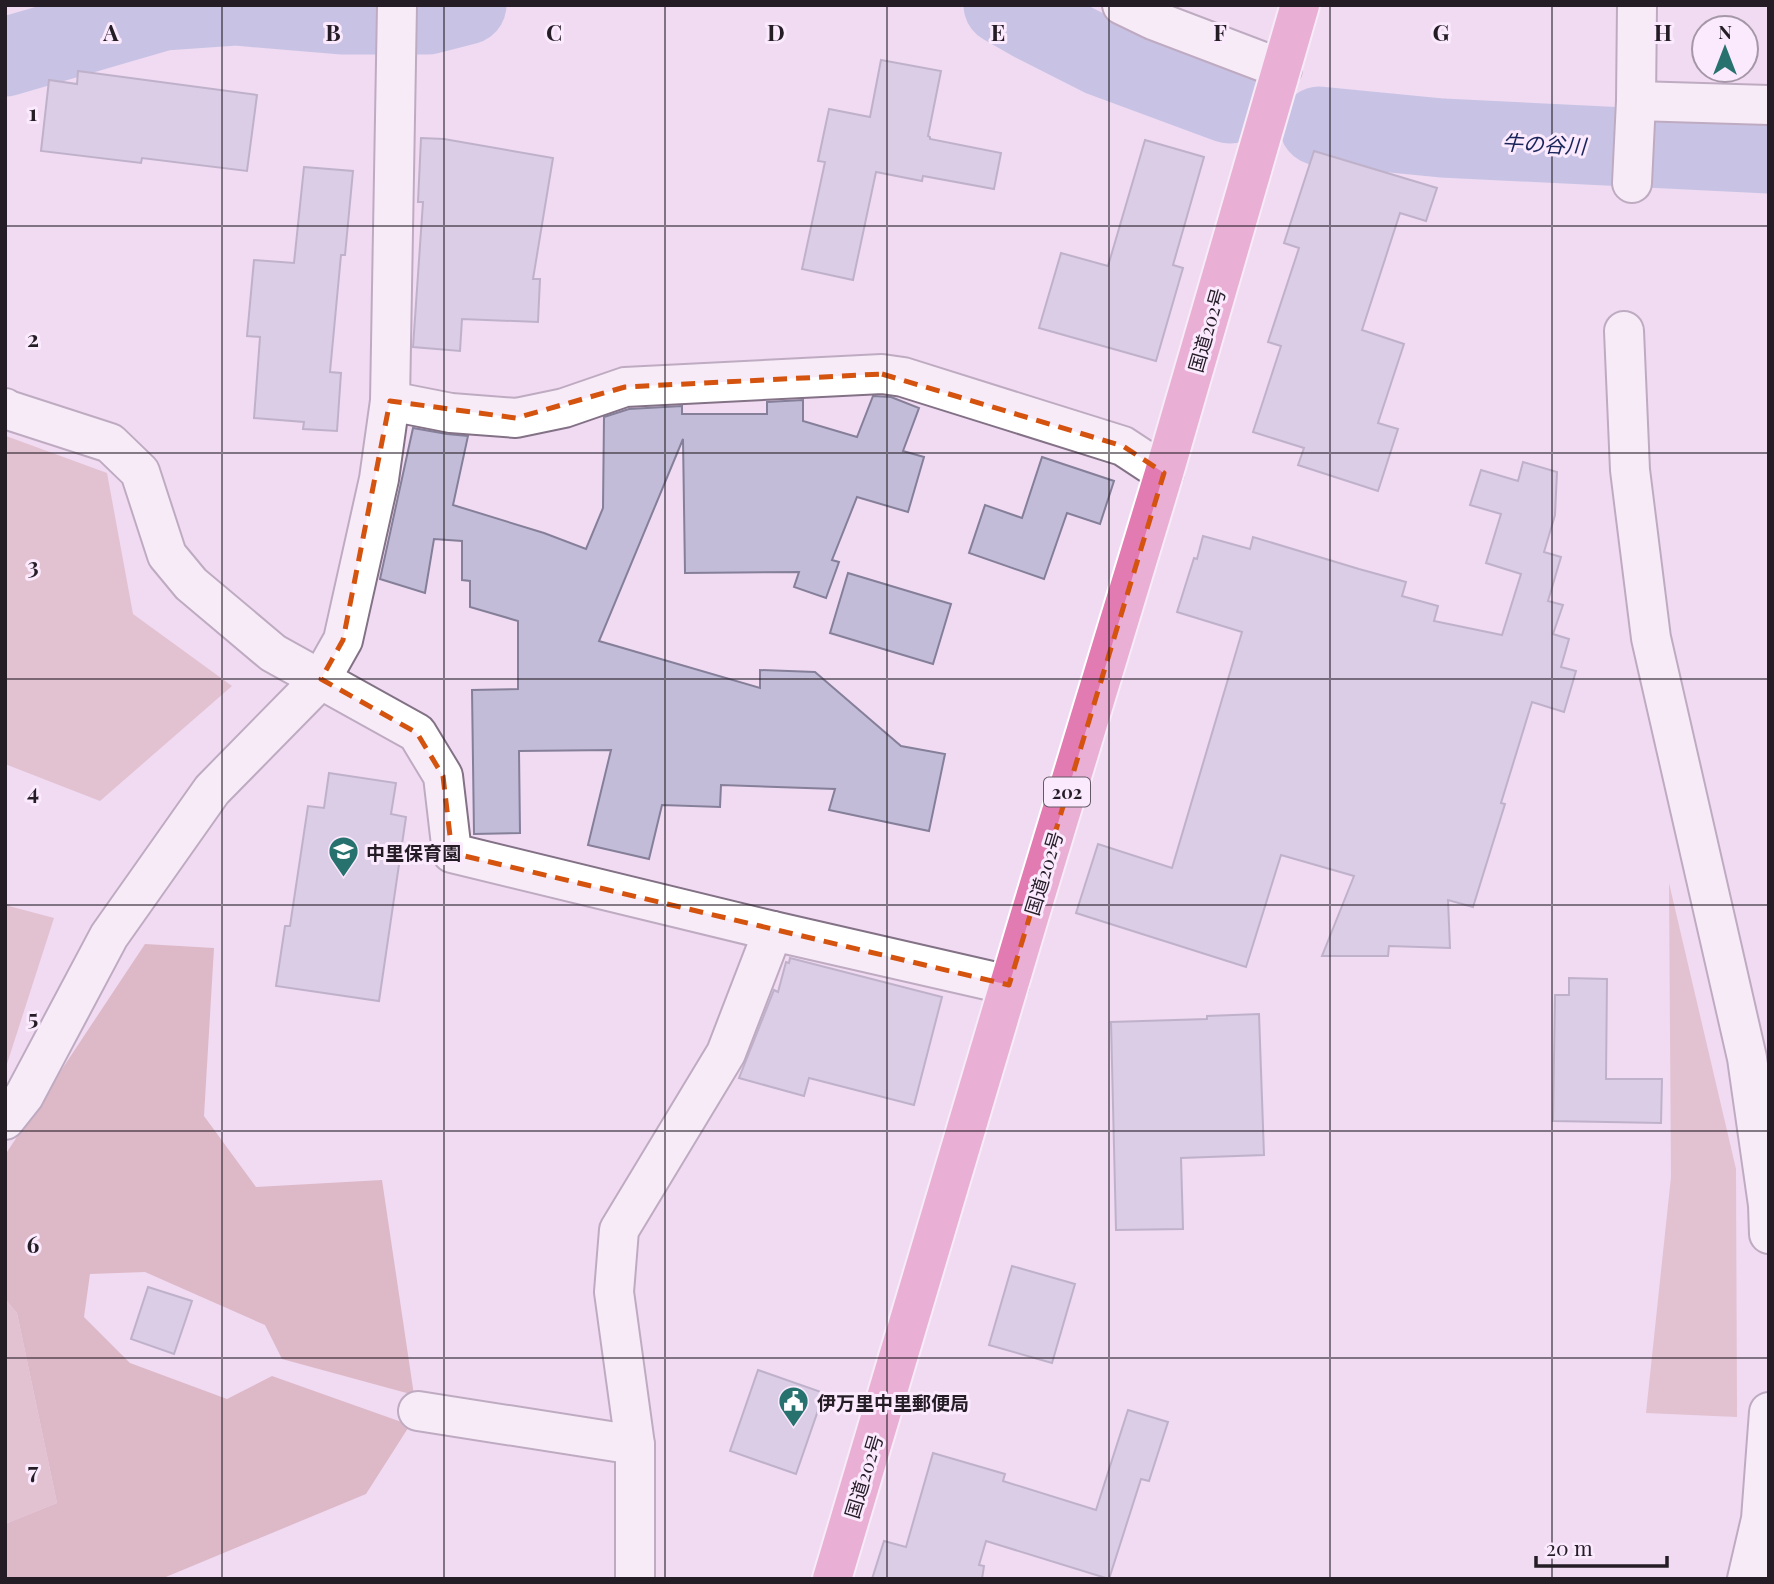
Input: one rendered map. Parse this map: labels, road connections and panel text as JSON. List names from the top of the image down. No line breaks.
{"streets":{"highway":["国道202号","202"]},"water":["牛の谷川"],"places":{"school or university":["中里保育園"],"public building":["伊万里中里郵便局"]},"scale_bar":"20 m","north":"top","grid":{"columns":["A","B","C","D","E","F","G","H"],"rows":["1","2","3","4","5","6","7"]}}
